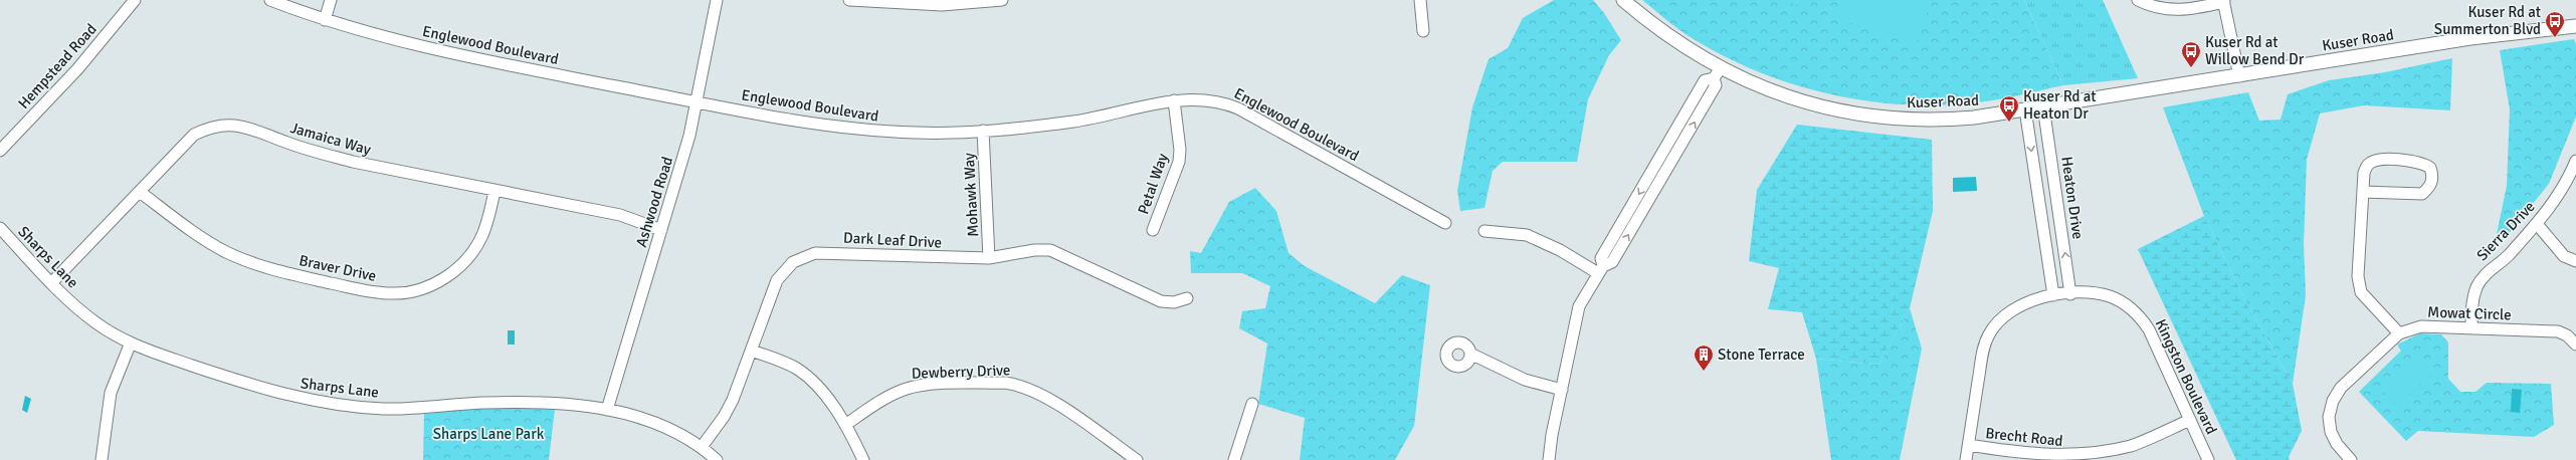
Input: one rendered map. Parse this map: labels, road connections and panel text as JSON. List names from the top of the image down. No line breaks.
{"streets":{"street":["Kuser Road","Englewood Boulevard","Hempstead Road","Jamaica Way","Petal Way","Mohawk Way","Heaton Drive","Ashwood Road","Sierra Drive","Dark Leaf Drive","Sharps Lane","Braver Drive","Mowat Circle","Dewberry Drive","Kingston Boulevard","Brecht Road"]},"crossings":[["Kuser Road","Heaton Drive"],["Englewood Boulevard","Petal Way"],["Englewood Boulevard","Mohawk Way"],["Englewood Boulevard","Ashwood Road"],["Jamaica Way","Ashwood Road"],["Jamaica Way","Sharps Lane"],["Jamaica Way","Braver Drive"],["Mohawk Way","Dark Leaf Drive"],["Heaton Drive","Kingston Boulevard"],["Ashwood Road","Sharps Lane"],["Sierra Drive","Mowat Circle"],["Dark Leaf Drive","Sharps Lane"],["Kingston Boulevard","Brecht Road"]],"parks":["Sharps Lane Park"],"places":{"bus stop":["Kuser Rd at Summerton Blvd","Kuser Rd at Willow Bend Dr","Kuser Rd at Heaton Dr"],"building":["Stone Terrace"]}}
